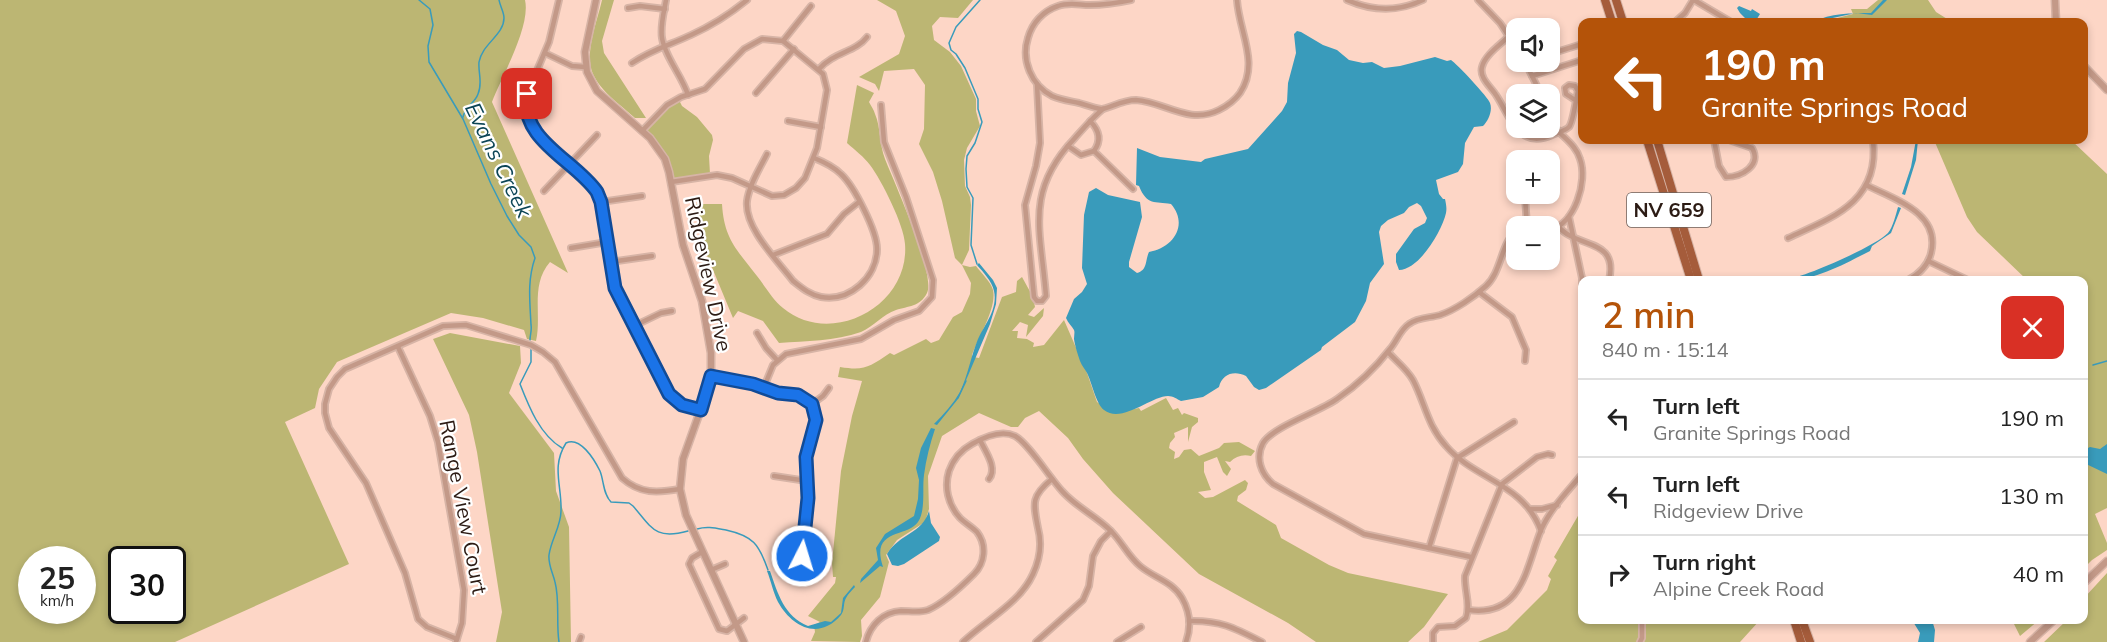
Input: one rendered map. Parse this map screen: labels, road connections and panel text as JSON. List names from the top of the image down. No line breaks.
{"streets":{"main road":["NV 659"],"street":["Ridgeview Drive","Range View Court"]},"water":["Evans Creek"],"page":{"map_buttons":["+","−"],"turn":["190 m","Granite Springs Road"],"heading":["2 min","840 m · 15:14"],"list":[{"name":"Turn left","note":"Granite Springs Road","value":"190 m"},{"name":"Turn left","note":"Ridgeview Drive","value":"130 m"},{"name":"Turn right","note":"Alpine Creek Road","value":"40 m"}],"speed":"25 km/h","limit":"30"}}
